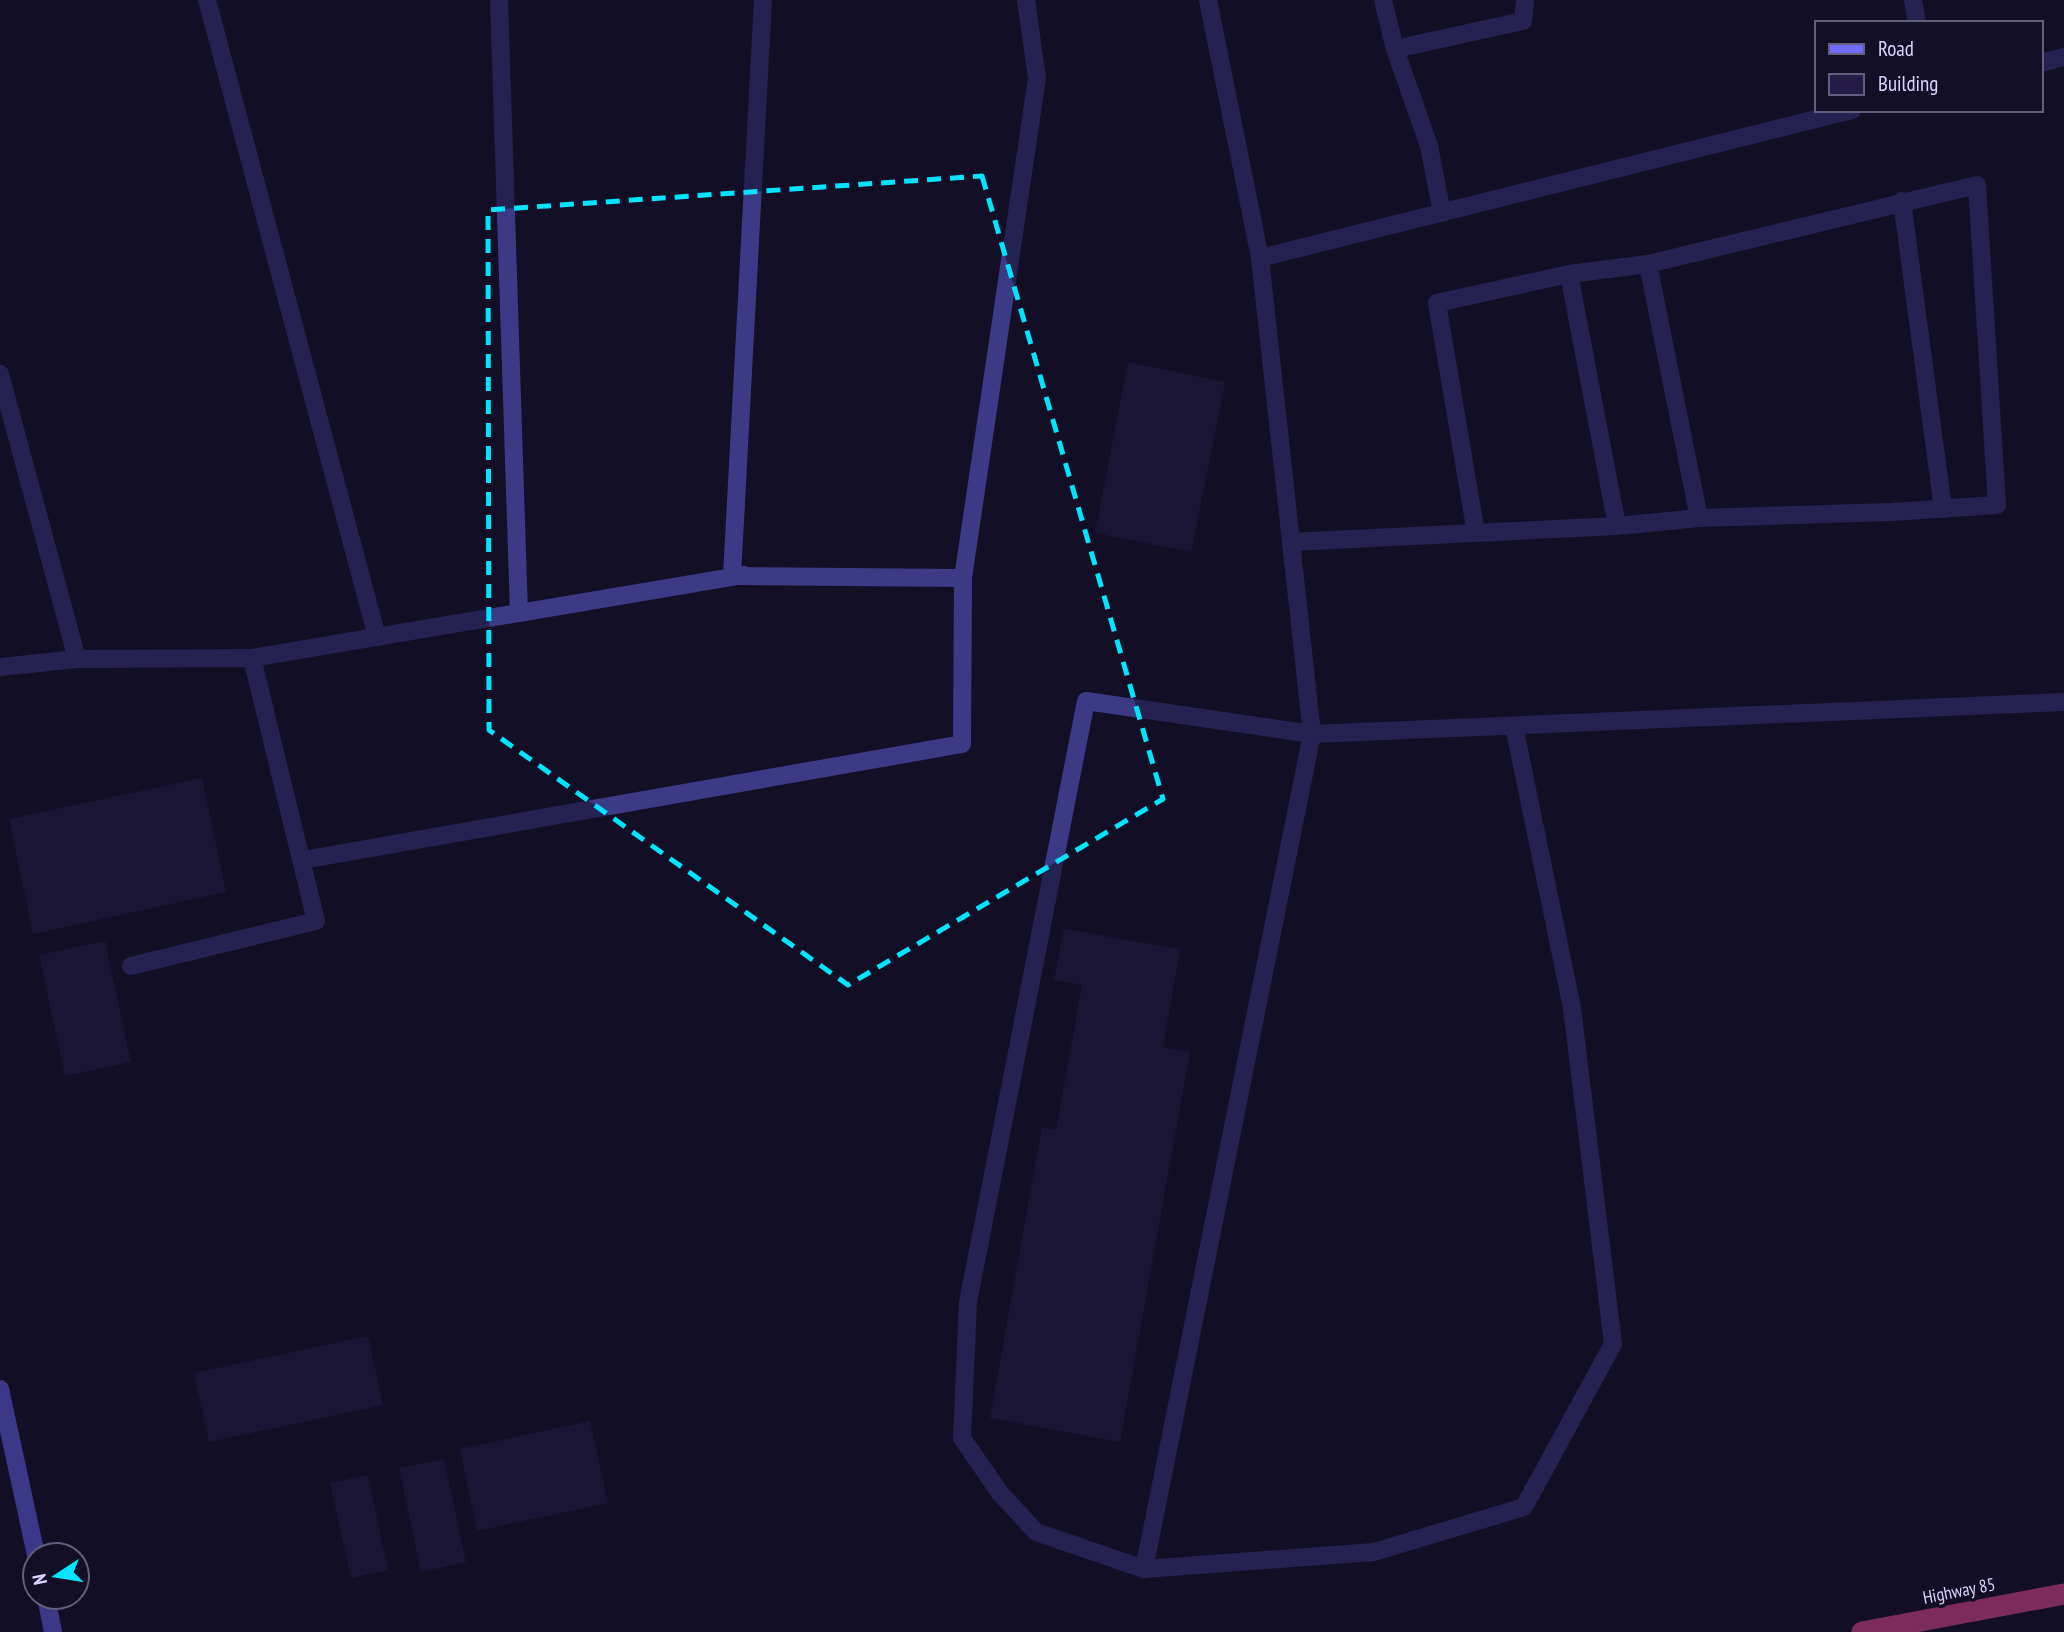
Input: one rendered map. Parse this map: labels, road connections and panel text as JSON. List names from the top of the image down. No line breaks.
{"streets":{"highway":["Highway 85"]},"legend":["Road","Building"],"north":"left"}
